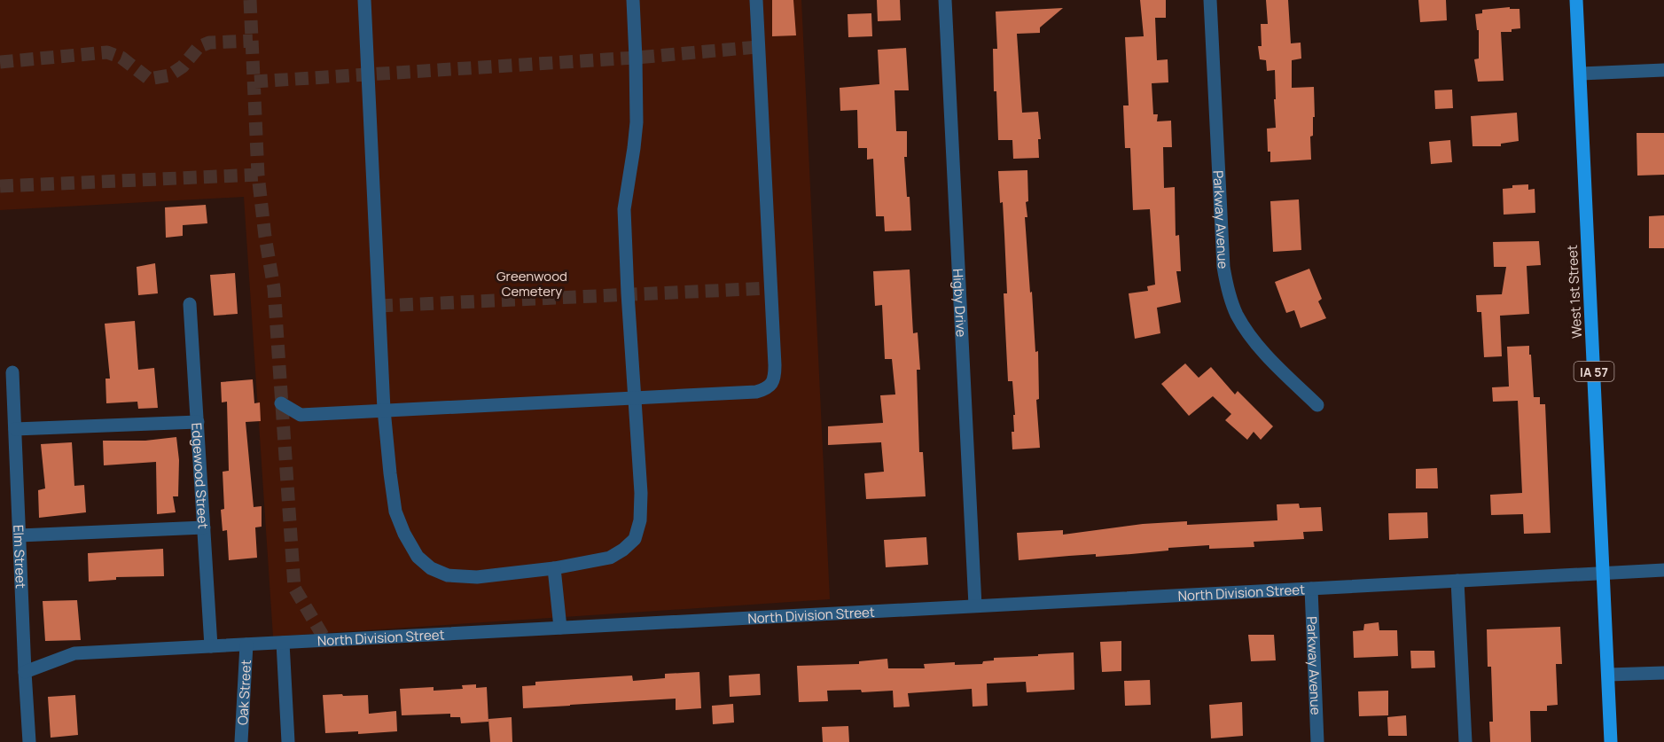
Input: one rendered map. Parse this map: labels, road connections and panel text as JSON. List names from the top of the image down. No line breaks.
{"streets":{"main road":["West 1st Street","IA 57"],"street":["Parkway Avenue","Higby Drive","Edgewood Street","Elm Street","North Division Street","Oak Street"]},"crossings":[["Parkway Avenue","North Division Street"],["West 1st Street","North Division Street"],["Higby Drive","North Division Street"],["Edgewood Street","North Division Street"],["Elm Street","North Division Street"],["North Division Street","Oak Street"]],"parks":["Greenwood Cemetery"]}
